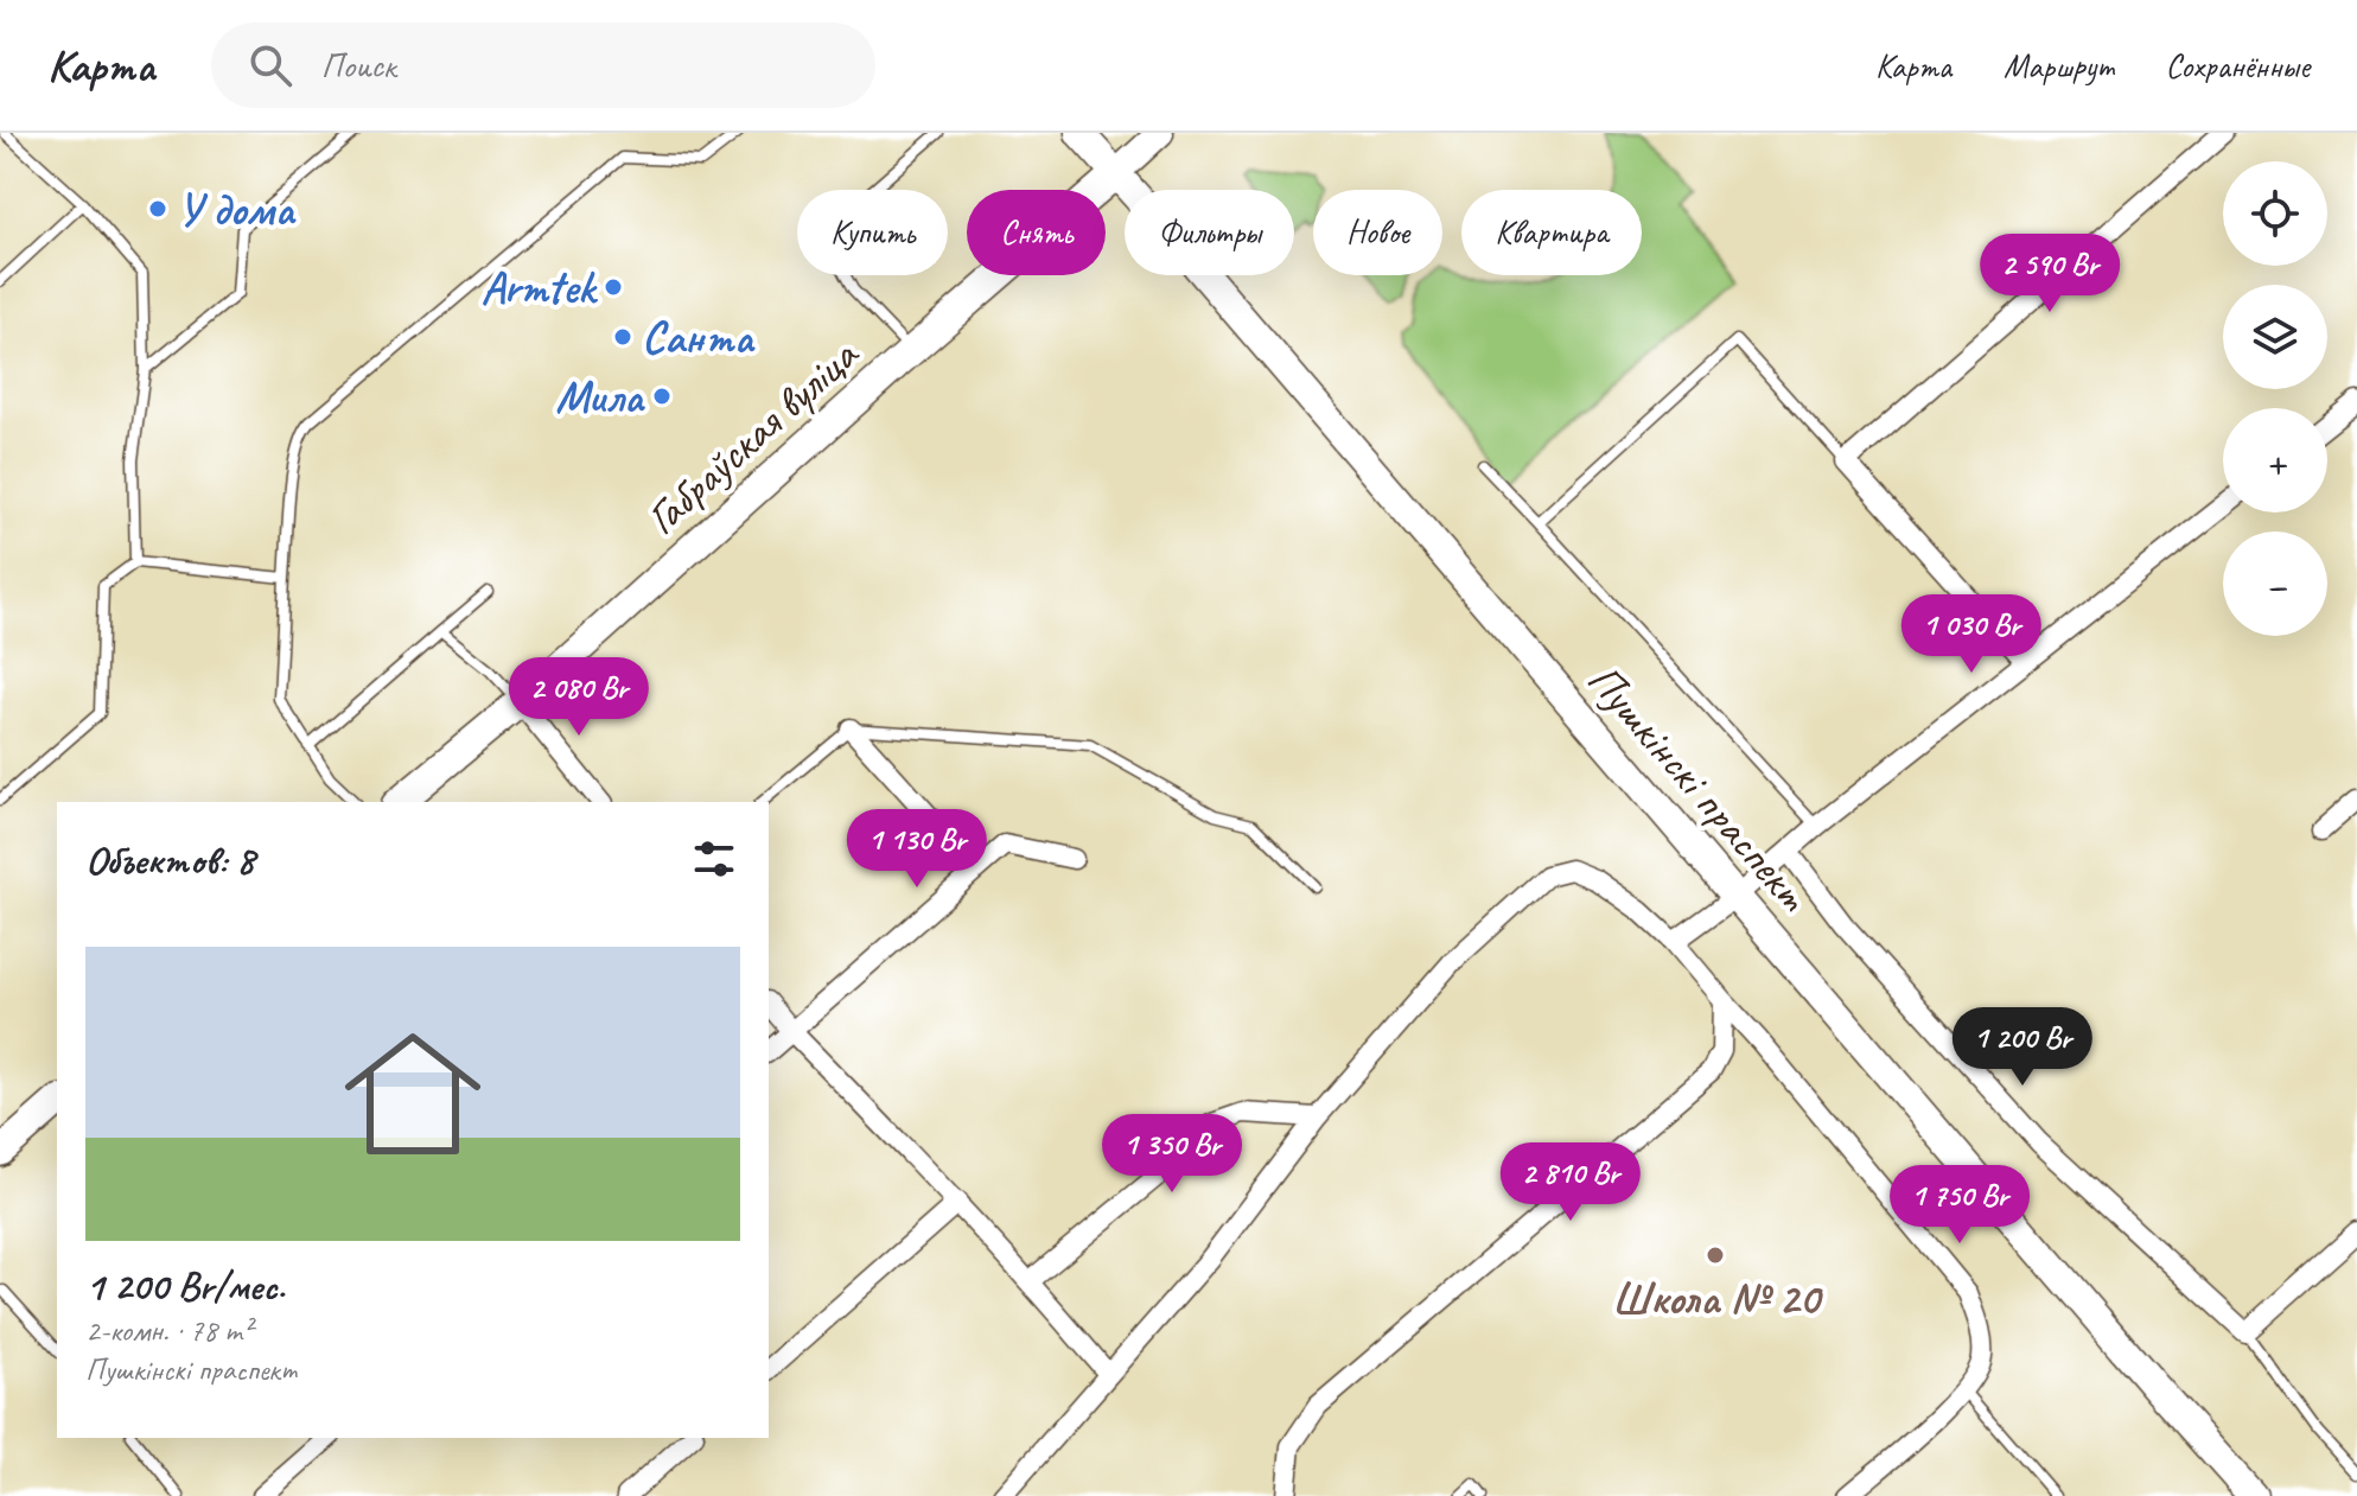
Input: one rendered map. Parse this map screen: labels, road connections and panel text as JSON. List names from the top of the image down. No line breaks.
{"streets":{"main road":["Габраўская вуліца","Пушкінскі праспект"]},"crossings":[["Габраўская вуліца","Пушкінскі праспект"]],"places":["У дома","Armtek","Санта","Мила","Школа № 20"],"page":{"header":"Карта","search":"Поиск","nav":["Карта","Маршрут","Сохранённые"],"map_buttons":["+","−"],"chip":["Купить","Снять","Фильтры","Новое","Квартира"],"price":["2 590 Br","1 030 Br","2 080 Br","1 130 Br","1 200 Br","1 350 Br","2 810 Br","1 750 Br"],"heading":"Объектов: 8","list":[{"name":"1 200 Br/мес.","note":"2-комн. · 78 m² · Пушкінскі праспект"}]}}
